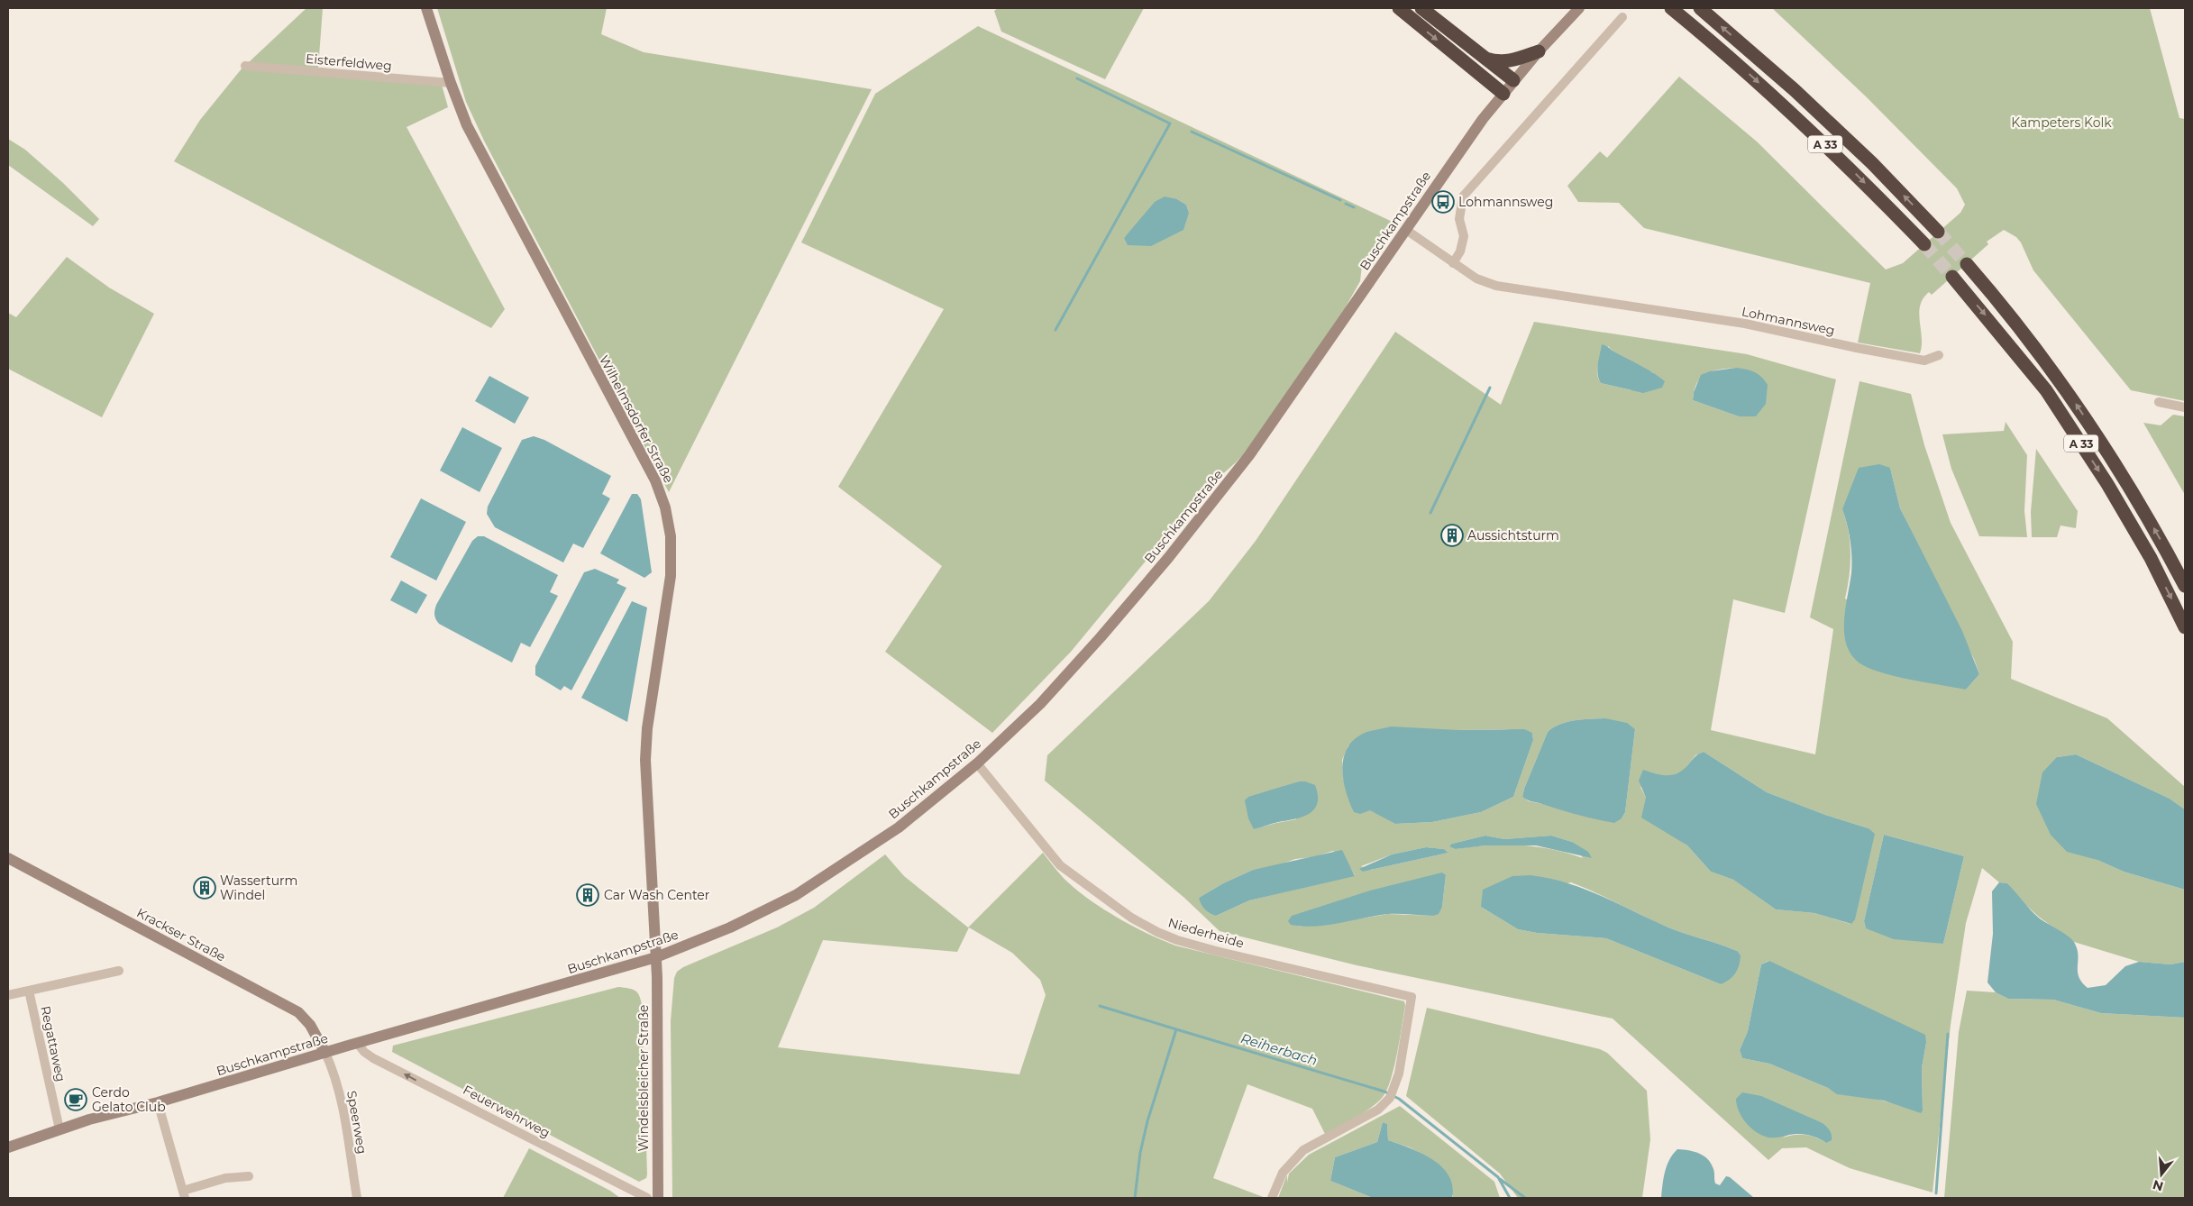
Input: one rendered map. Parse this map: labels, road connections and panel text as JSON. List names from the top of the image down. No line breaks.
{"streets":{"highway":["A 33"],"main road":["Buschkampstraße","Wilhelmsdorfer Straße","Krackser Straße","Windelsbleicher Straße"],"street":["Eisterfeldweg","Lohmannsweg","Niederheide","Regattaweg","Feuerwehrweg","Speerweg"]},"crossings":[["Eisterfeldweg","Wilhelmsdorfer Straße"],["Buschkampstraße","Lohmannsweg"],["Buschkampstraße","Wilhelmsdorfer Straße"],["Buschkampstraße","Niederheide"],["Buschkampstraße","Krackser Straße"],["Buschkampstraße","Regattaweg"],["Buschkampstraße","Windelsbleicher Straße"],["Buschkampstraße","Feuerwehrweg"],["Buschkampstraße","Speerweg"],["Wilhelmsdorfer Straße","Windelsbleicher Straße"],["Krackser Straße","Speerweg"]],"one_way":["Feuerwehrweg"],"water":["Reiherbach"],"parks":["Kampeters Kolk"],"places":{"bus stop":["Lohmannsweg"],"building":["Aussichtsturm","Wasserturm Windel","Car Wash Center"],"cafe":["Cerdo Gelato Club"]},"north":"bottom"}
